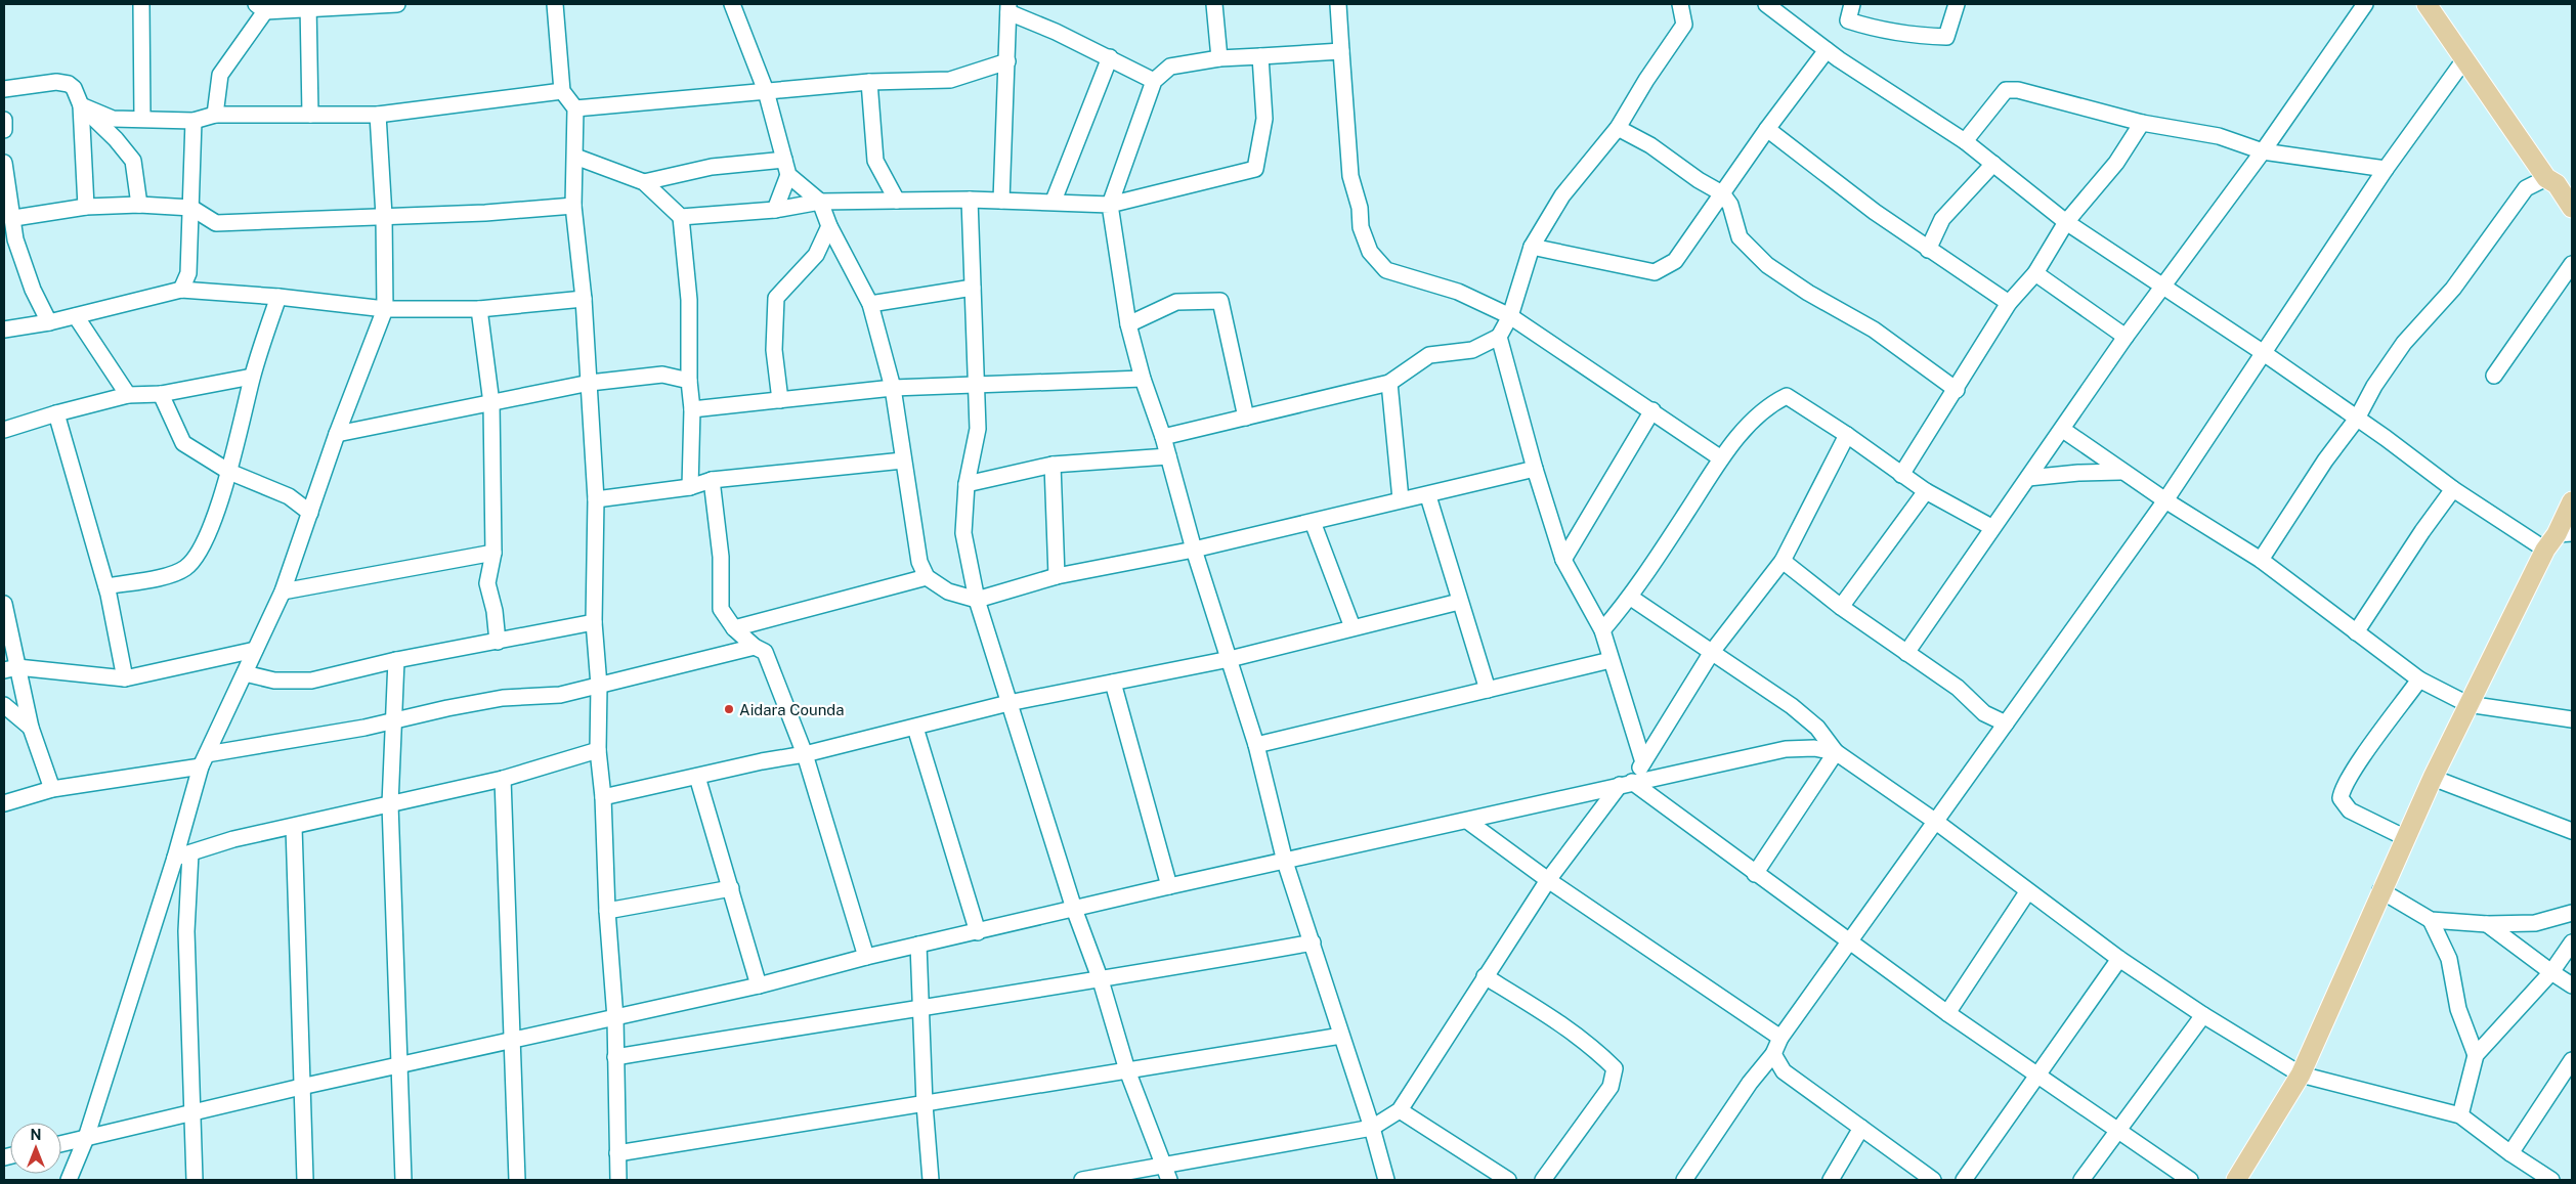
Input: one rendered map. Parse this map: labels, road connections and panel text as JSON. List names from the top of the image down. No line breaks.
{"places":["Aidara Counda"],"north":"top"}
